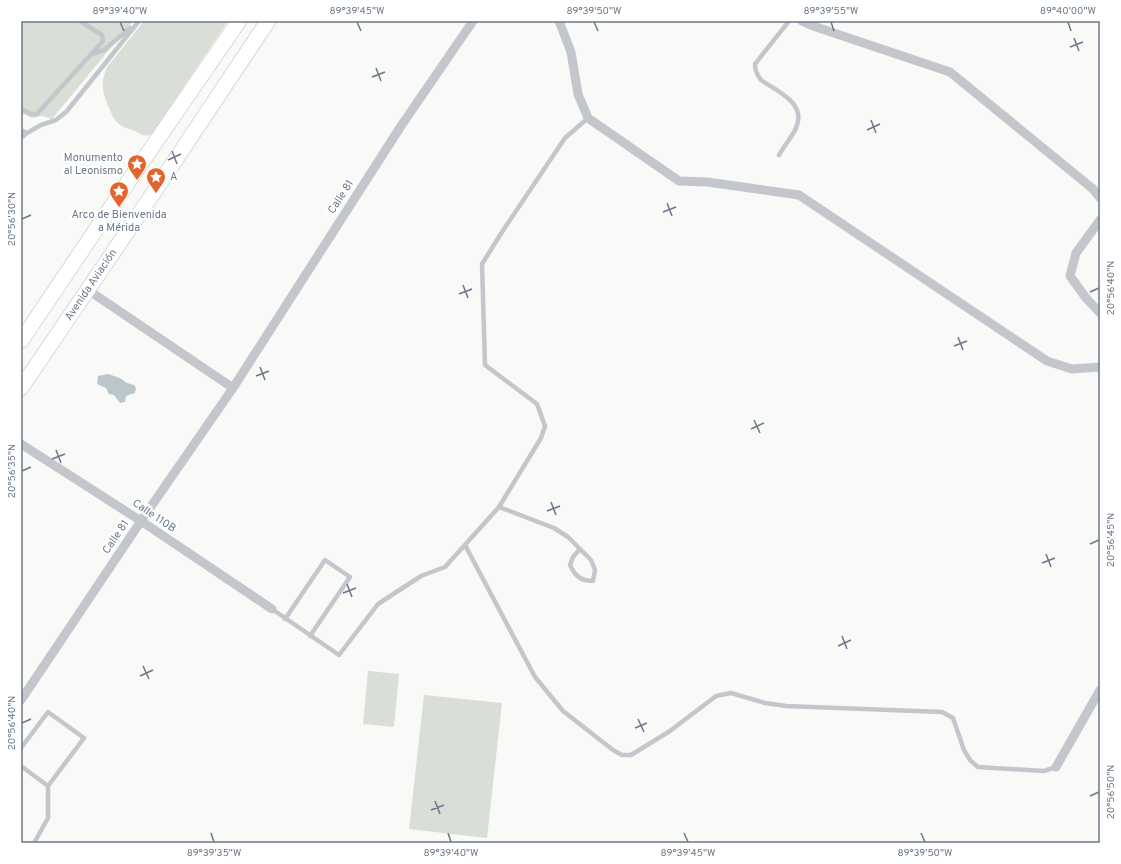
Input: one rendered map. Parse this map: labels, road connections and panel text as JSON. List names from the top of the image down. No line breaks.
{"streets":{"main road":["Avenida Aviación"],"street":["Calle 81","Calle 110B"]},"crossings":[["Calle 81","Calle 110B"]],"places":{"place":["Monumento al Leonismo","A","Arco de Bienvenida a Mérida"]},"coordinates":["89°39'40\"W","89°39'45\"W","89°39'50\"W","89°39'55\"W","89°40'00\"W","20°56'30\"N","20°56'40\"N","20°56'35\"N","20°56'45\"N","20°56'50\"N","89°39'35\"W"]}
